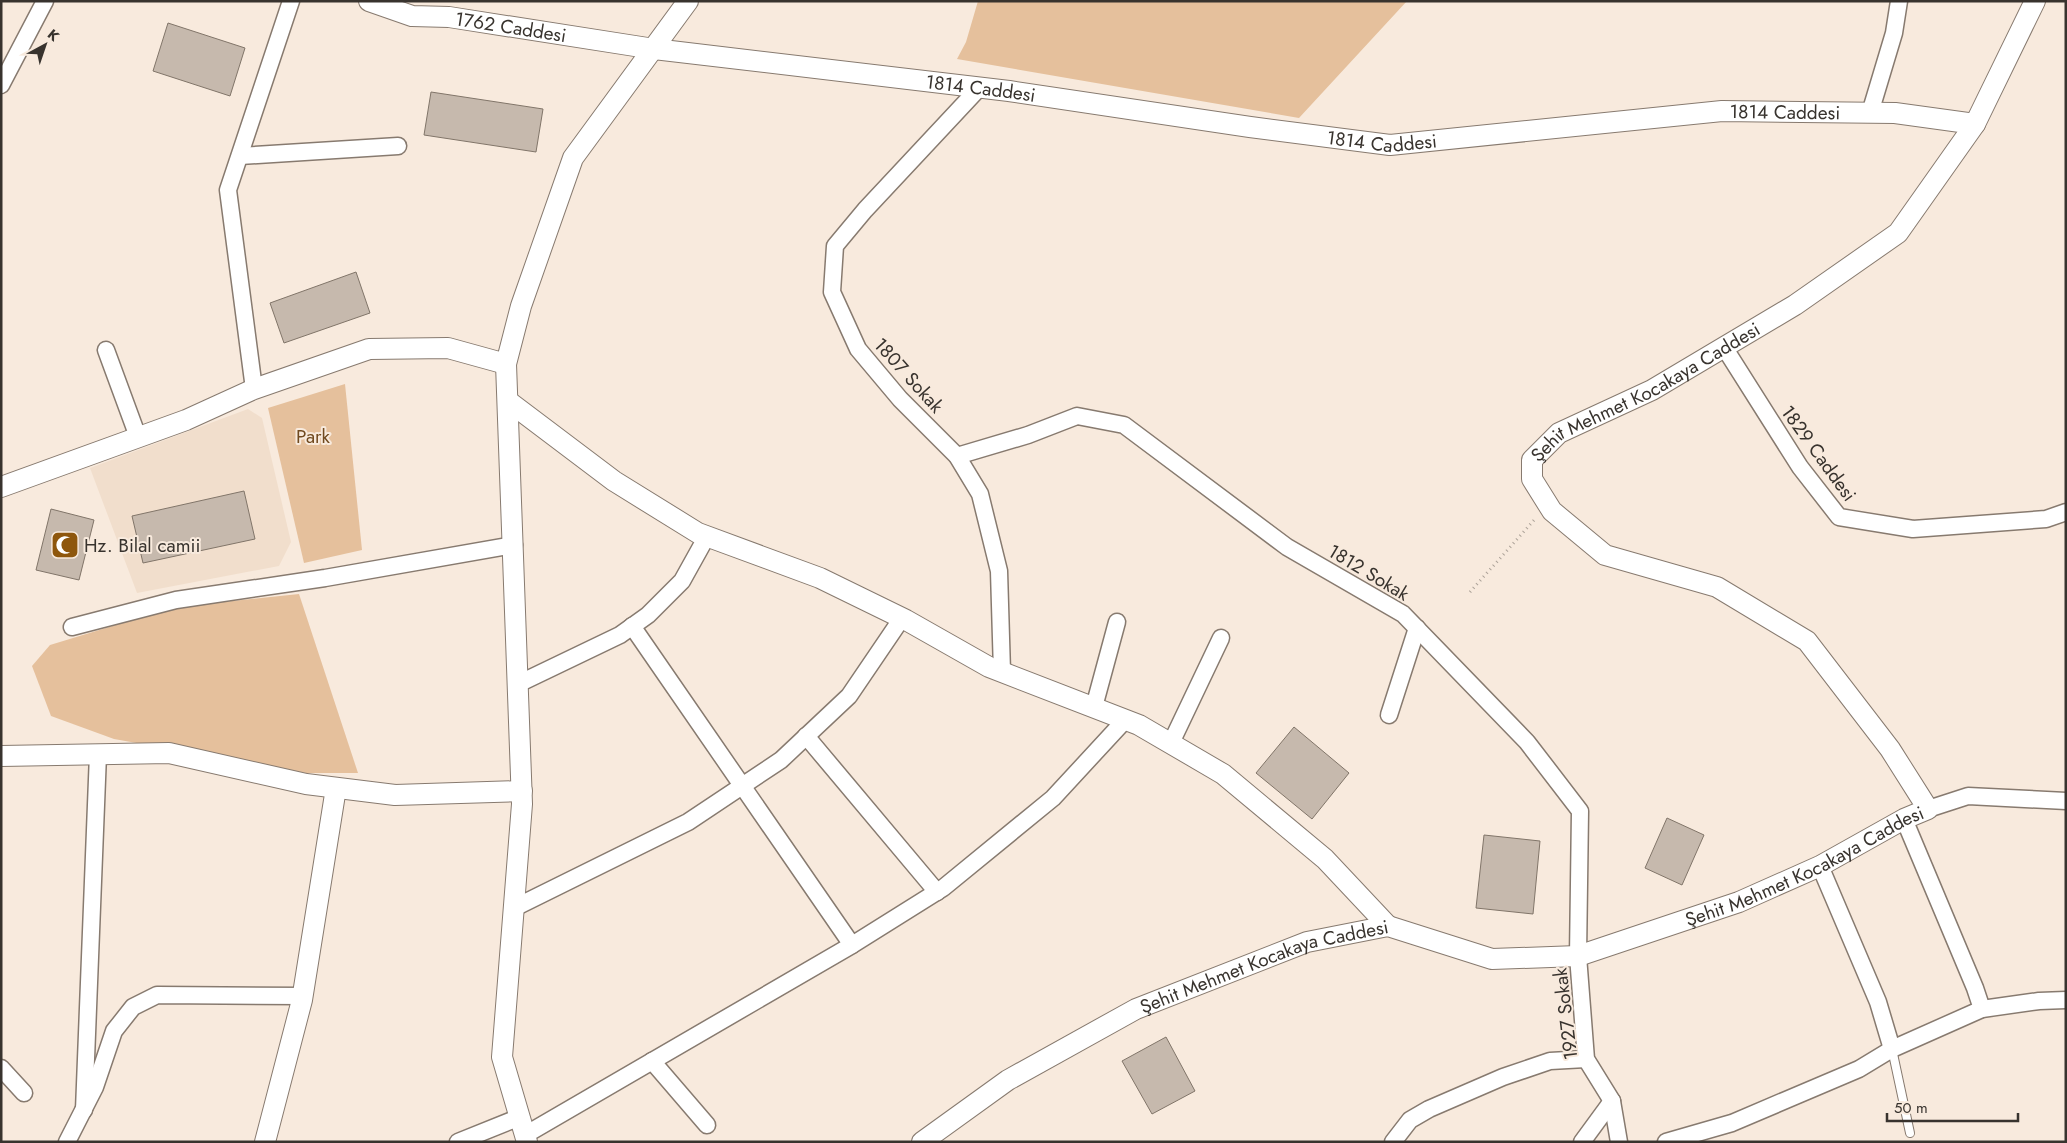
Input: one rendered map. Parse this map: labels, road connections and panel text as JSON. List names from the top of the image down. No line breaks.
{"streets":{"street":["1762 Caddesi","1814 Caddesi","1807 Sokak","Şehit Mehmet Kocakaya Caddesi","1829 Caddesi","1812 Sokak","1927 Sokak"]},"crossings":[["1762 Caddesi","1814 Caddesi"],["1814 Caddesi","1807 Sokak"],["1814 Caddesi","Şehit Mehmet Kocakaya Caddesi"],["1807 Sokak","1812 Sokak"],["Şehit Mehmet Kocakaya Caddesi","1829 Caddesi"],["Şehit Mehmet Kocakaya Caddesi","1812 Sokak"],["Şehit Mehmet Kocakaya Caddesi","1927 Sokak"],["1812 Sokak","1927 Sokak"]],"parks":["Park"],"places":{"mosque":["Hz. Bilal camii"]},"scale_bar":"50 m","north":"top right"}
